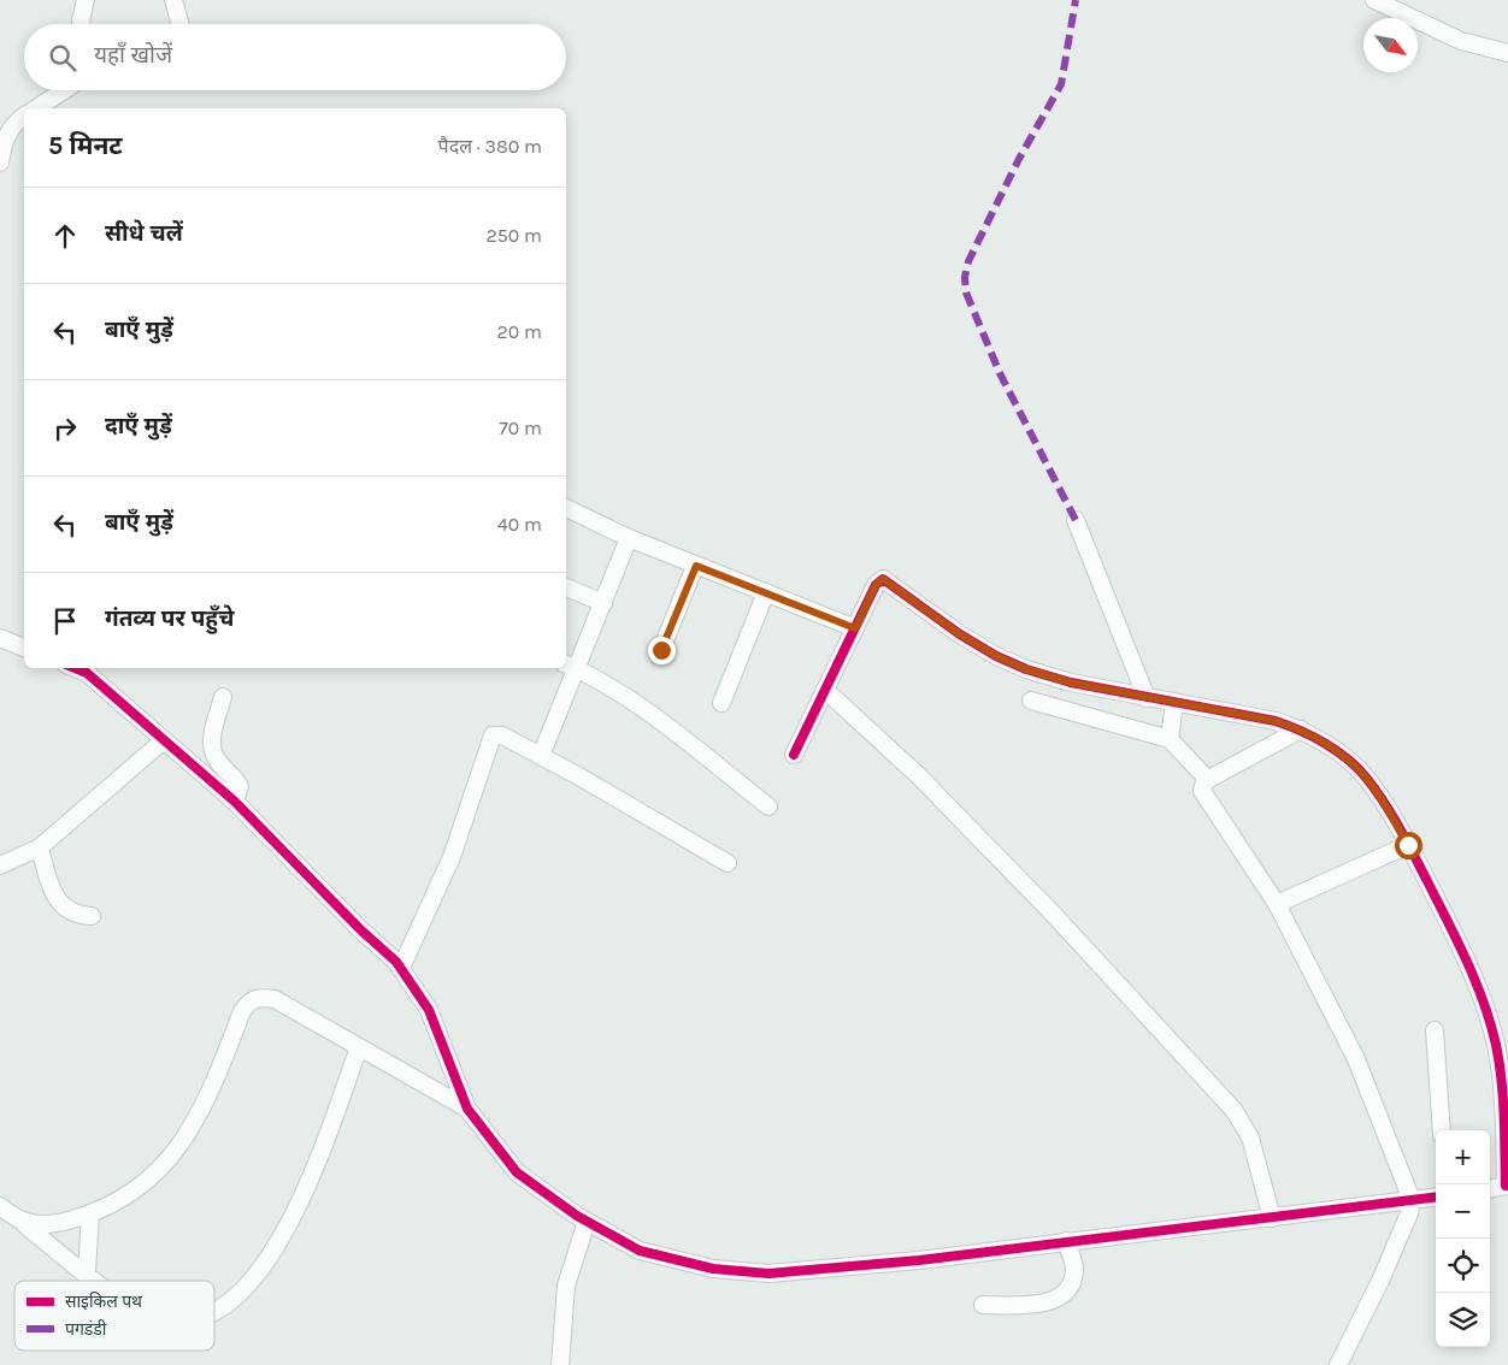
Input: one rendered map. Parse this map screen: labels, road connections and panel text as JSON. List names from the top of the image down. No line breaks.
{"legend":["साइकिल पथ","पगडंडी"],"north":"bottom right","page":{"search":"यहाँ खोजें","heading":["5 मिनट","पैदल · 380 m"],"list":[["सीधे चलें","250 m"],["बाएँ मुड़ें","20 m"],["दाएँ मुड़ें","70 m"],["बाएँ मुड़ें","40 m"],"गंतव्य पर पहुँचे"],"map_buttons":["+","−"]}}
